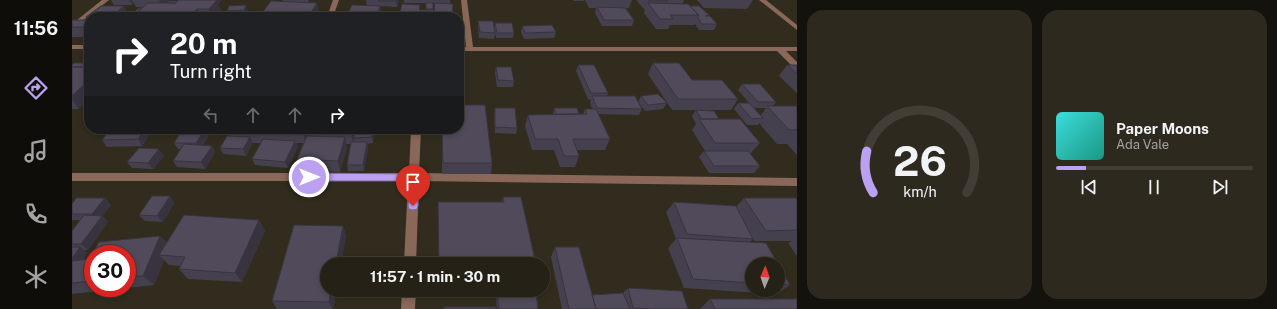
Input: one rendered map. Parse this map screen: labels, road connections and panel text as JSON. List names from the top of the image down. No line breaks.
{"north":"top","page":{"tabs":"11:56","turn":["20 m","Turn right"],"song":["Paper Moons","Ada Vale"],"limit":"30","trip":"11:57 · 1 min · 30 m","gauge":["26","km/h"]}}
